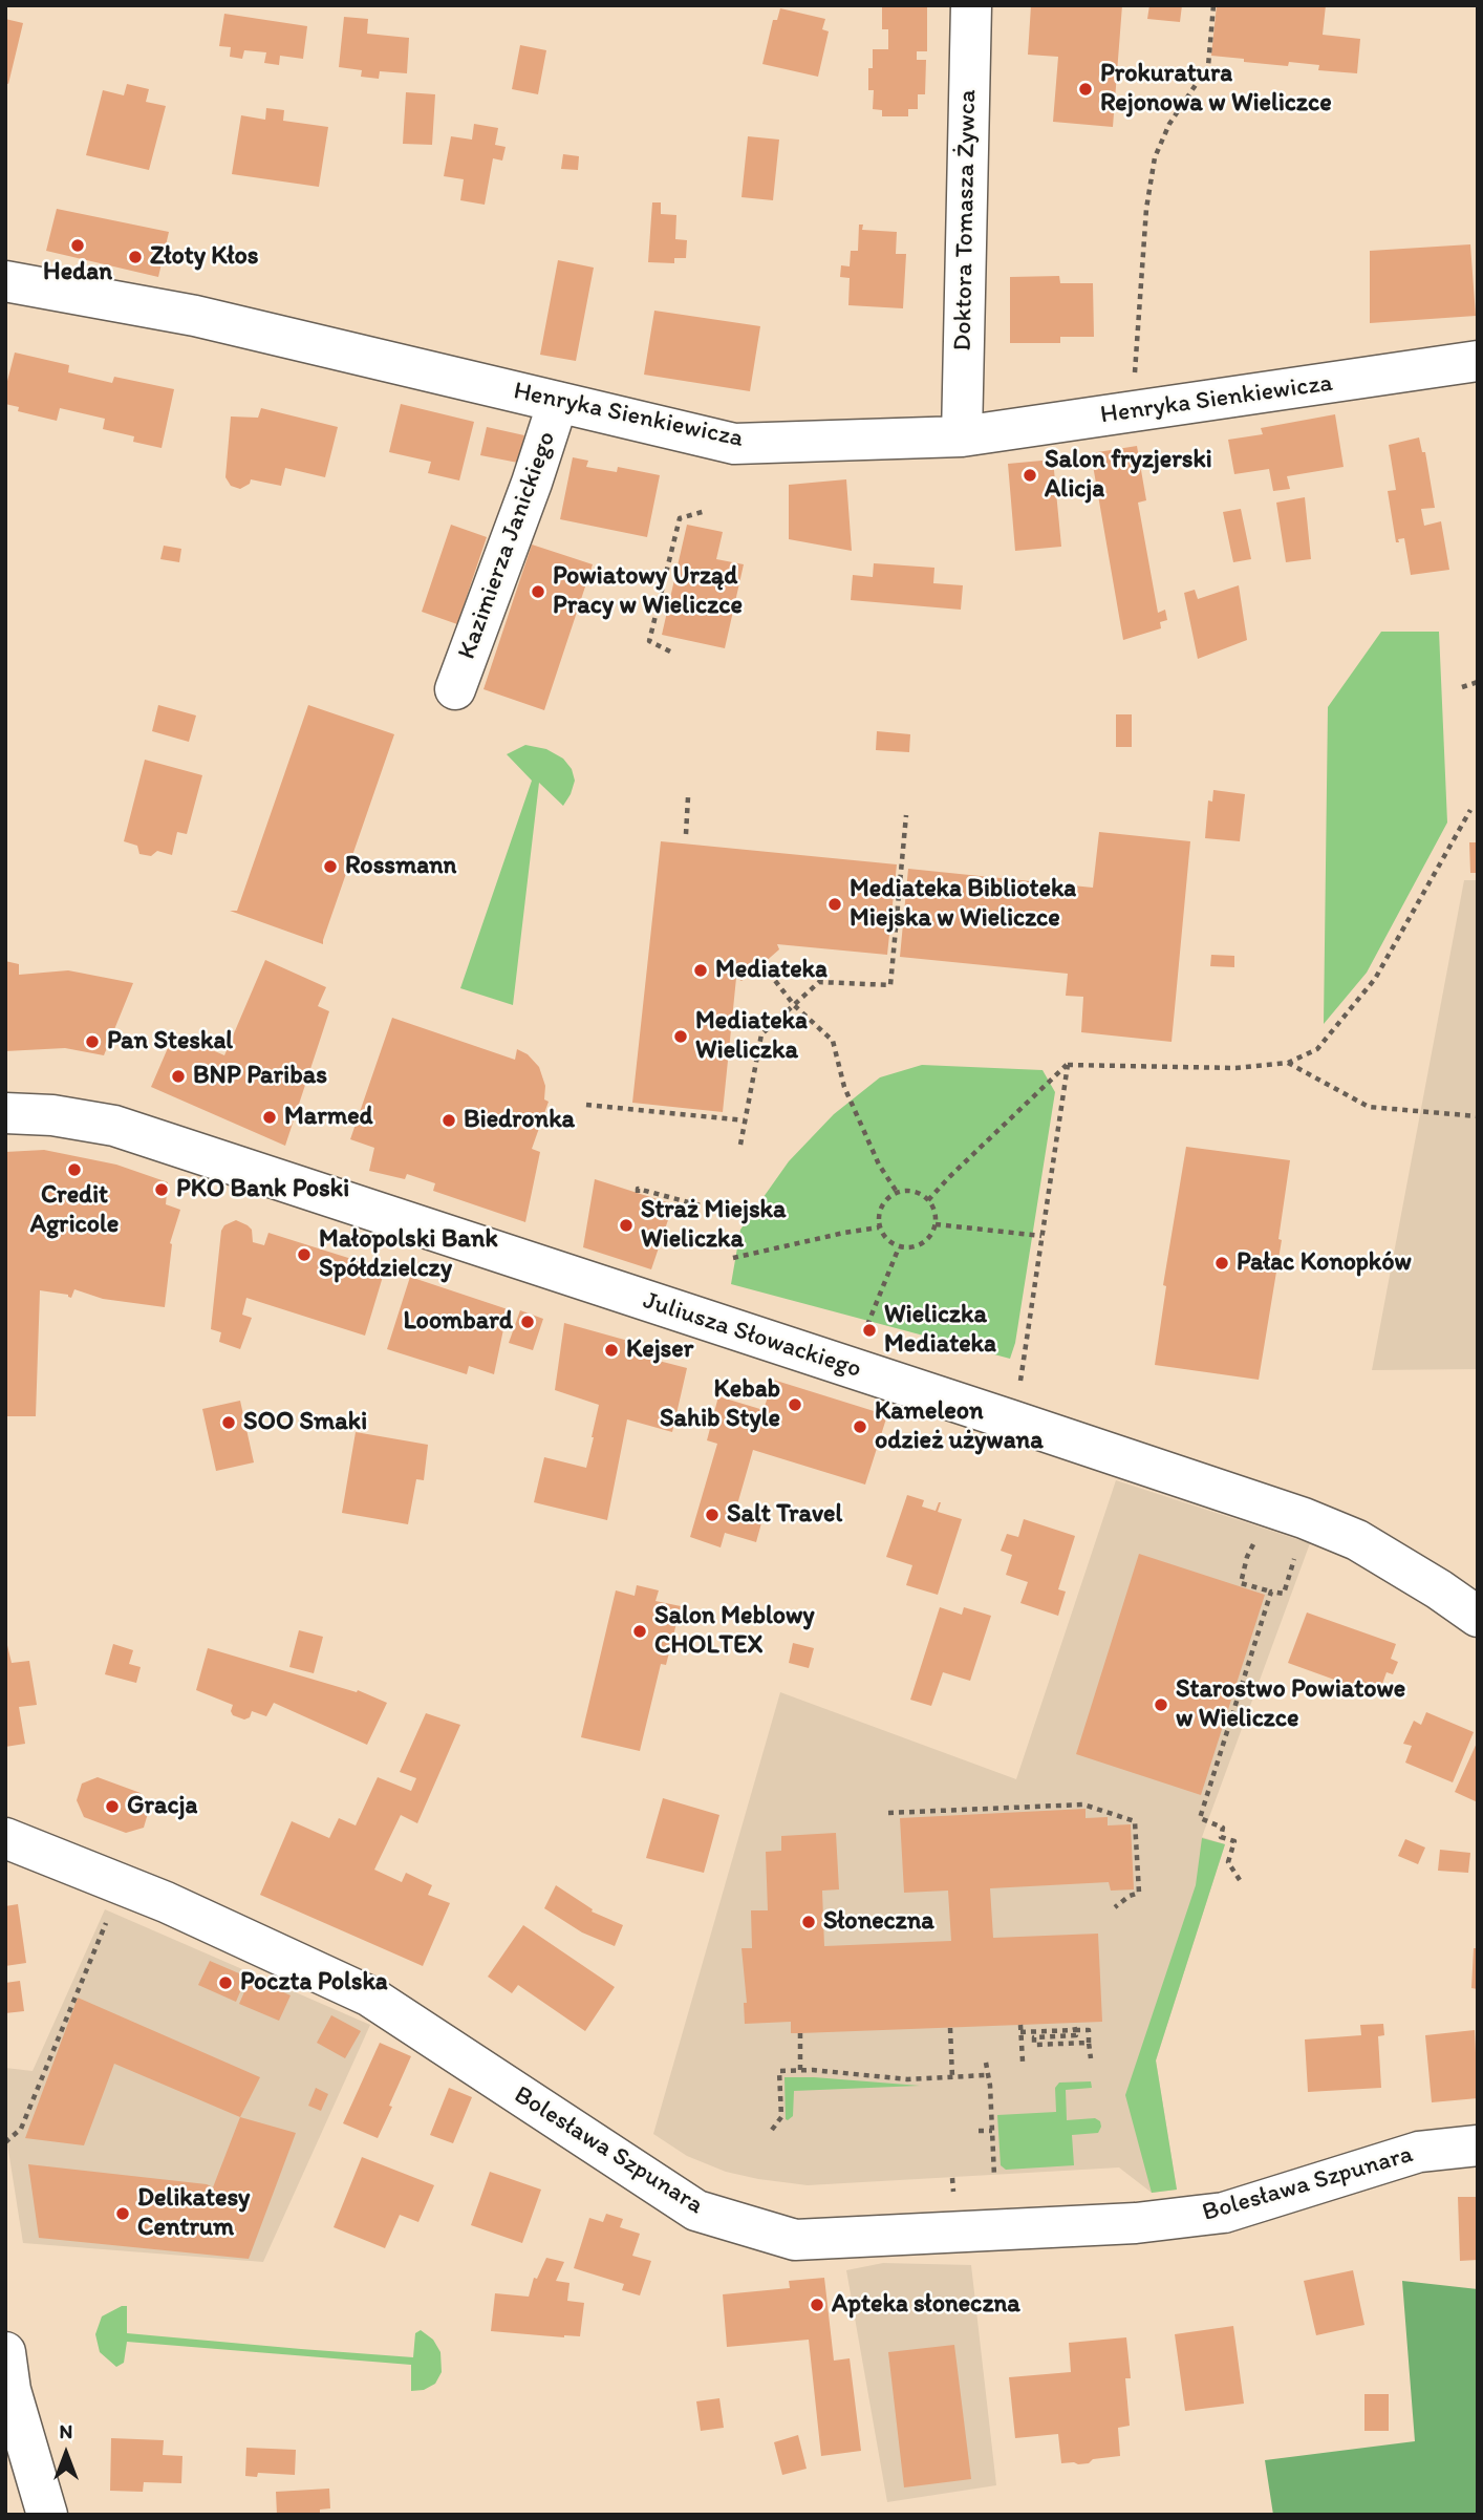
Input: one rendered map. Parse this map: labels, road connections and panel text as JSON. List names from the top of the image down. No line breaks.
{"streets":{"street":["Doktora Tomasza Żywca","Henryka Sienkiewicza","Kazimierza Janickiego","Juliusza Słowackiego","Bolesława Szpunara"]},"crossings":[["Doktora Tomasza Żywca","Henryka Sienkiewicza"],["Henryka Sienkiewicza","Kazimierza Janickiego"]],"places":["Prokuratura Rejonowa w Wieliczce","Hedan","Złoty Kłos","Salon fryzjerski Alicja","Powiatowy Urząd Pracy w Wieliczce","Rossmann","Mediateka Biblioteka Miejska w Wieliczce","Mediateka","Mediateka Wieliczka","Pan Steskal","BNP Paribas","Marmed","Biedronka","Credit Agricole","PKO Bank Poski","Straż Miejska Wieliczka","Małopolski Bank Spółdzielczy","Pałac Konopków","Loombard","Wieliczka Mediateka","Kejser","Kebab Sahib Style","SOO Smaki","Kameleon odzież używana","Salt Travel","Salon Meblowy CHOLTEX","Starostwo Powiatowe w Wieliczce","Gracja","Słoneczna","Poczta Polska","Delikatesy Centrum","Apteka słoneczna"],"north":"top"}
